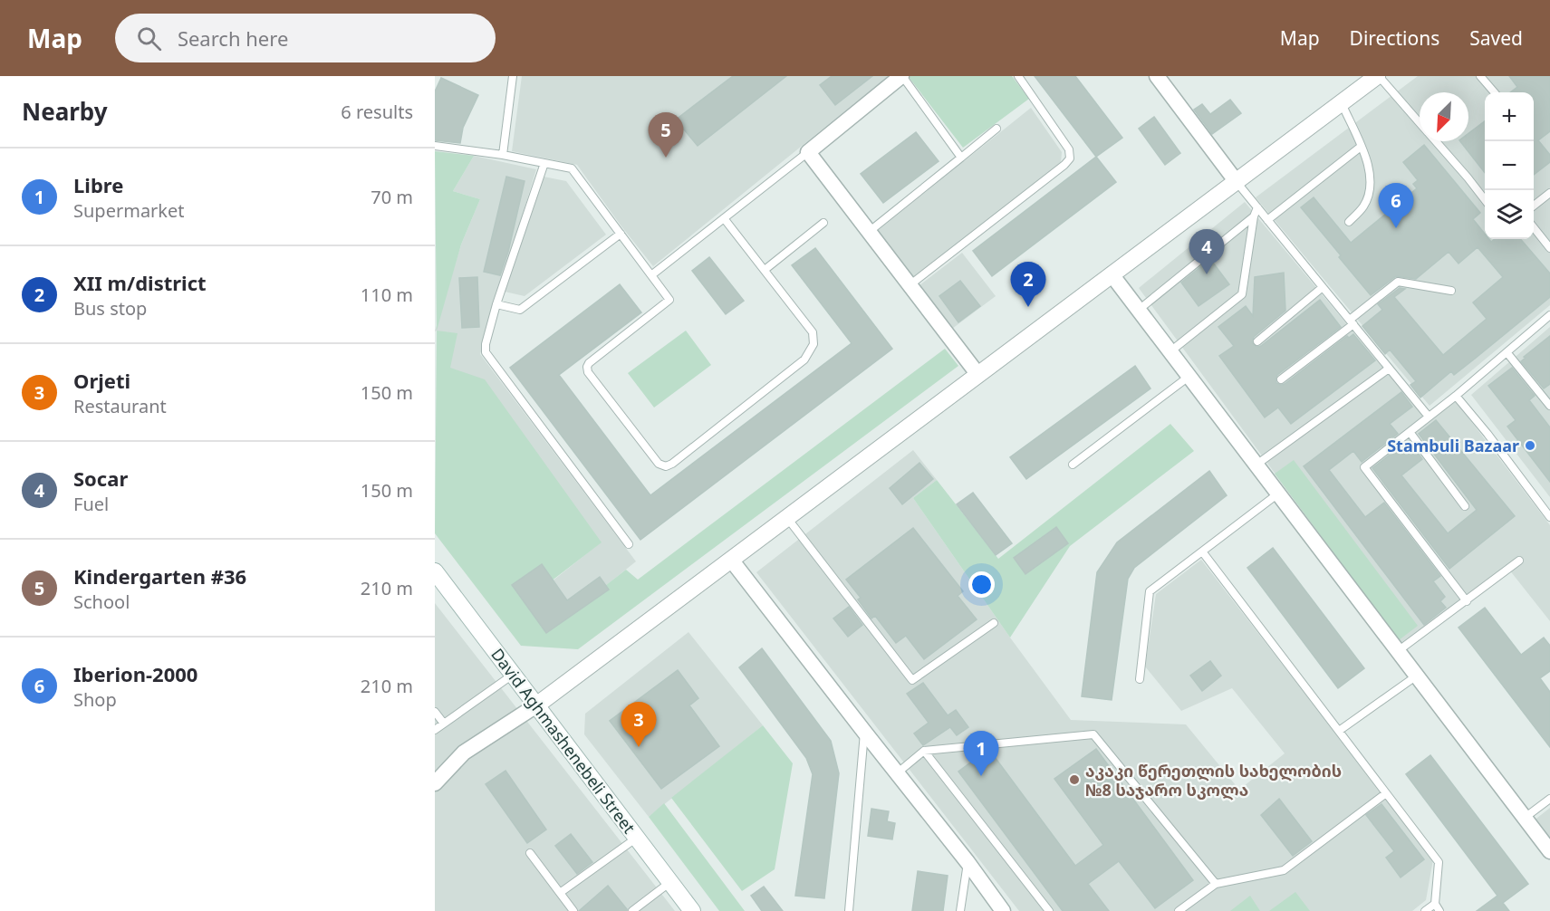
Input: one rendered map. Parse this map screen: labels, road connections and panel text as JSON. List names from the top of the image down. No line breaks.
{"streets":{"street":["David Aghmashenebeli Street"]},"places":["Stambuli Bazaar","აკაკი წერეთლის სახელობის №8 საჯარო სკოლა"],"north":"bottom left","page":{"header":"Map","search":"Search here","nav":["Map","Directions","Saved"],"heading":["Nearby","6 results"],"map_buttons":["+","−"],"pins":["5","6","4","2","3","1"],"list":[{"mark":"1","name":"Libre","note":"Supermarket","value":"70 m"},{"mark":"2","name":"XII m/district","note":"Bus stop","value":"110 m"},{"mark":"3","name":"Orjeti","note":"Restaurant","value":"150 m"},{"mark":"4","name":"Socar","note":"Fuel","value":"150 m"},{"mark":"5","name":"Kindergarten #36","note":"School","value":"210 m"},{"mark":"6","name":"Iberion-2000","note":"Shop","value":"210 m"}]}}
